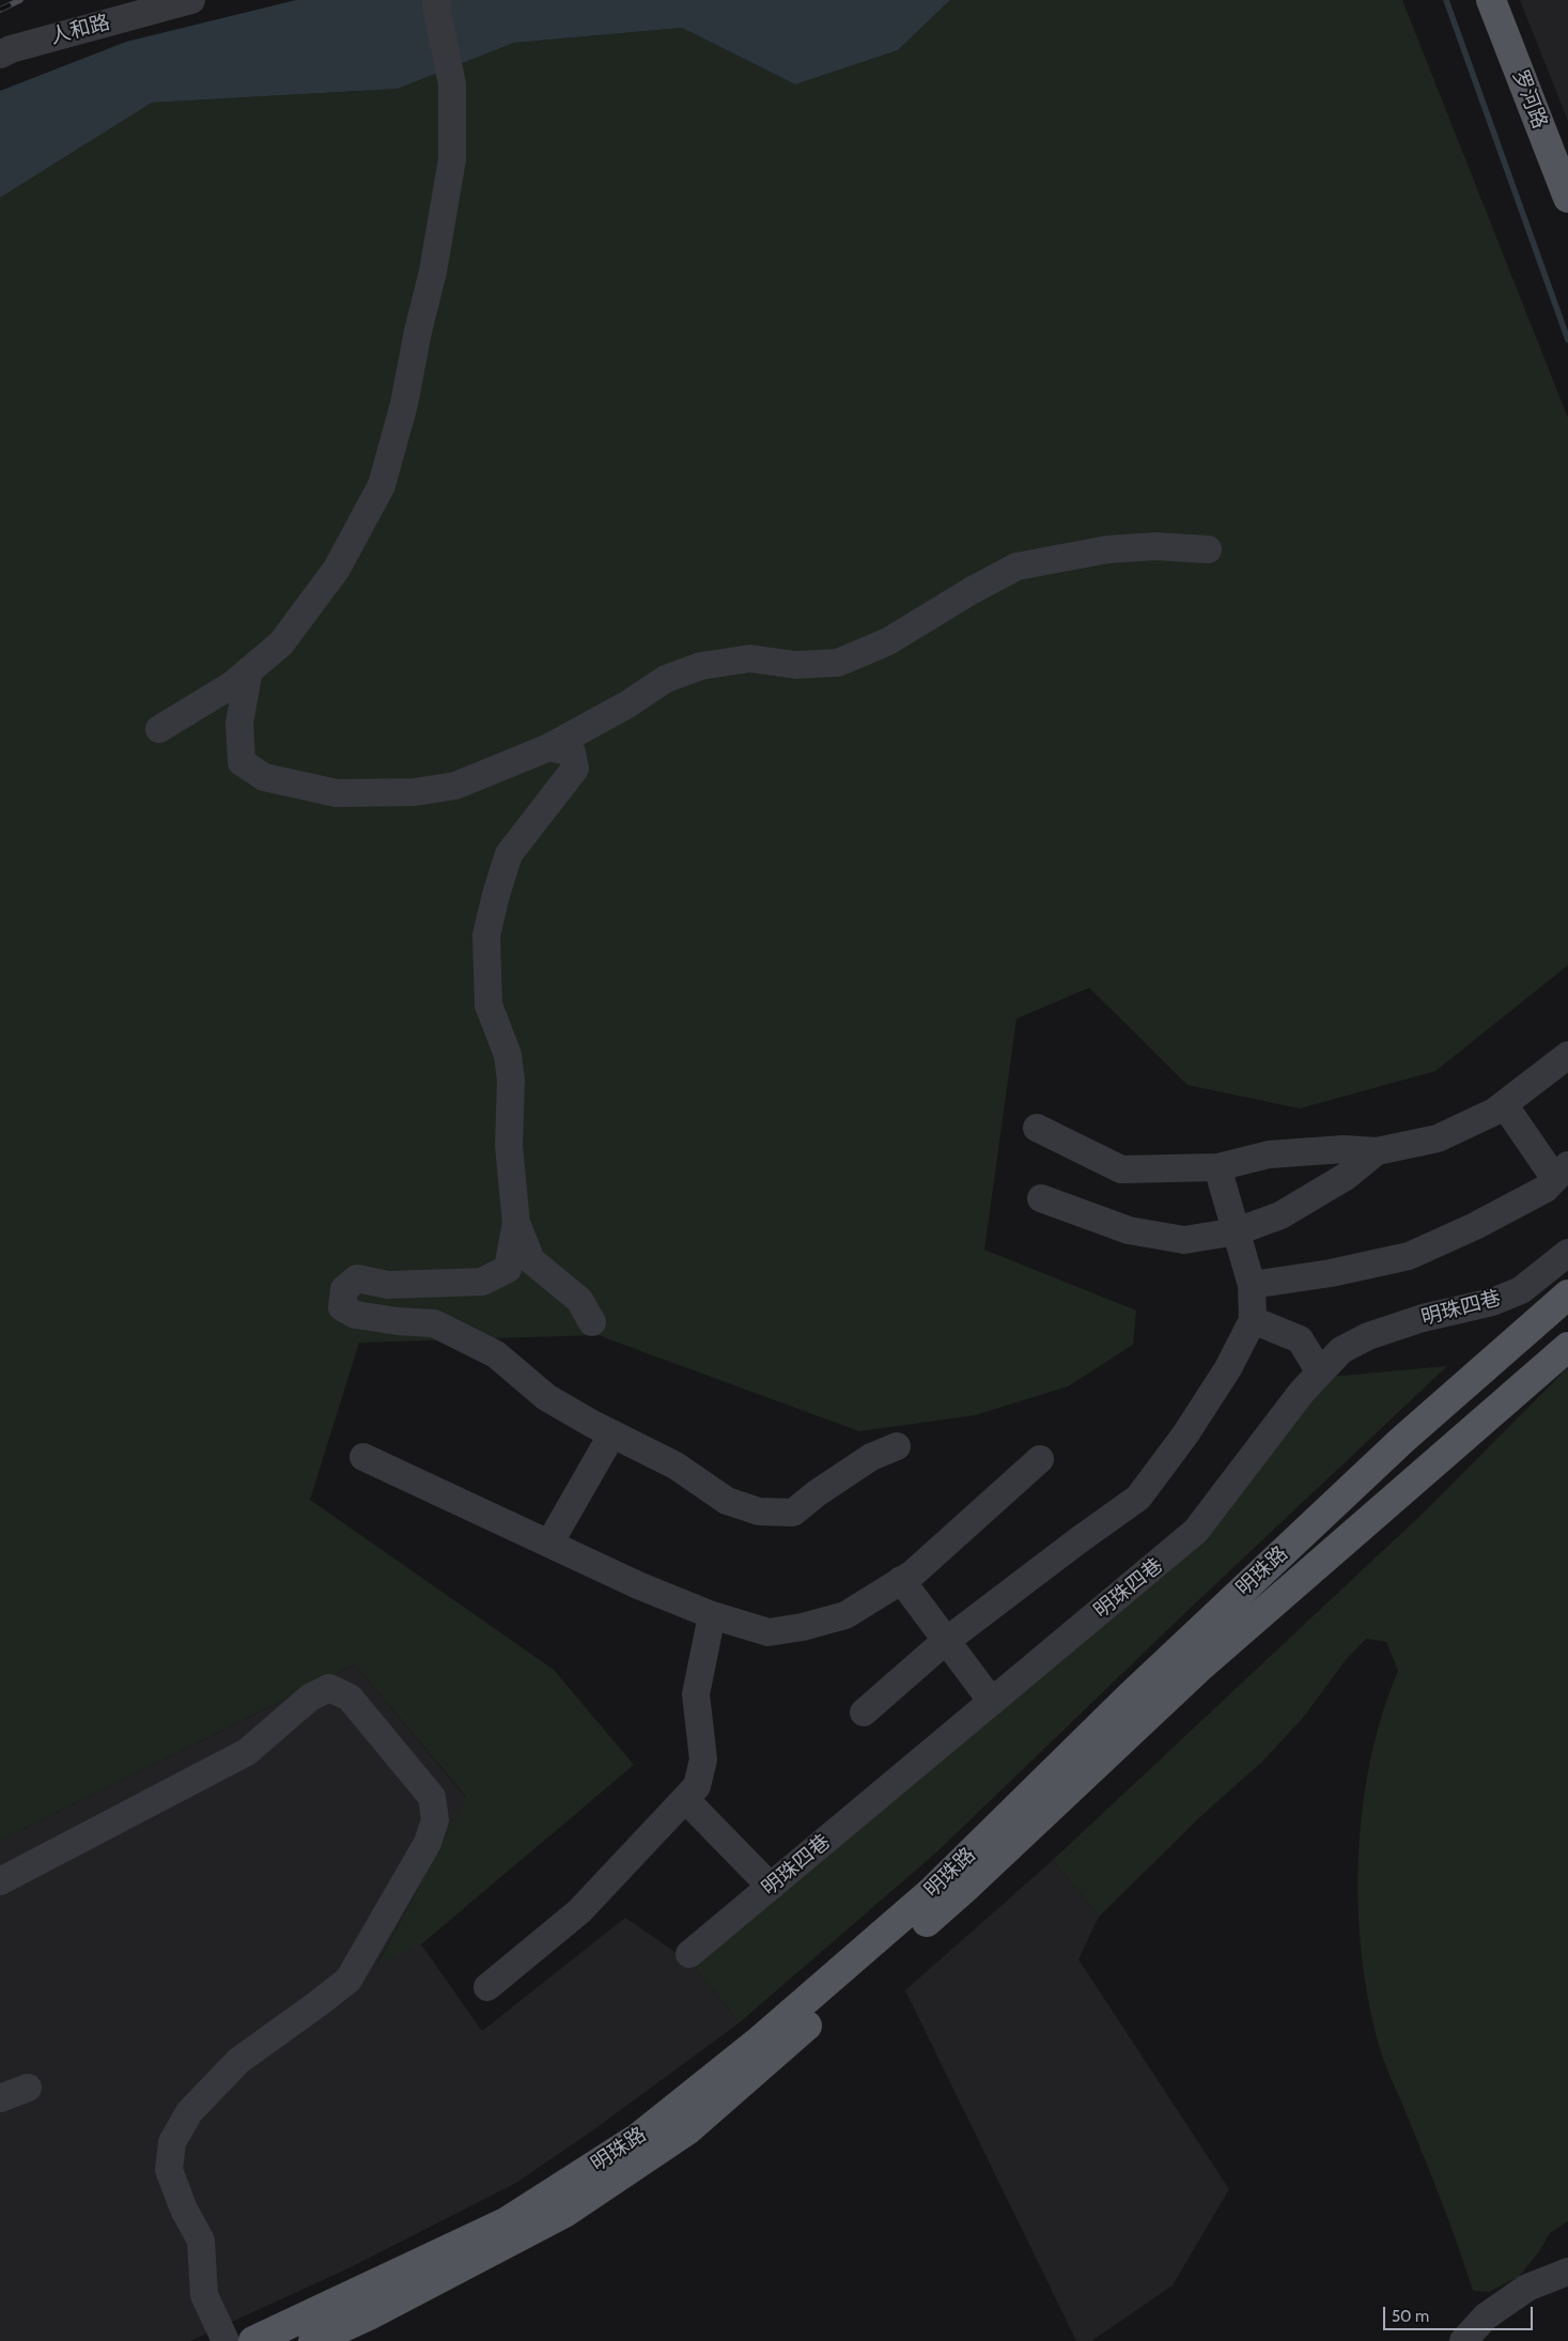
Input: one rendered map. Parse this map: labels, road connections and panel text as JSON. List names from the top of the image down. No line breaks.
{"streets":{"main road":["罗河路","明珠路"],"street":["人和路","明珠四巷"]},"scale_bar":"50 m"}
